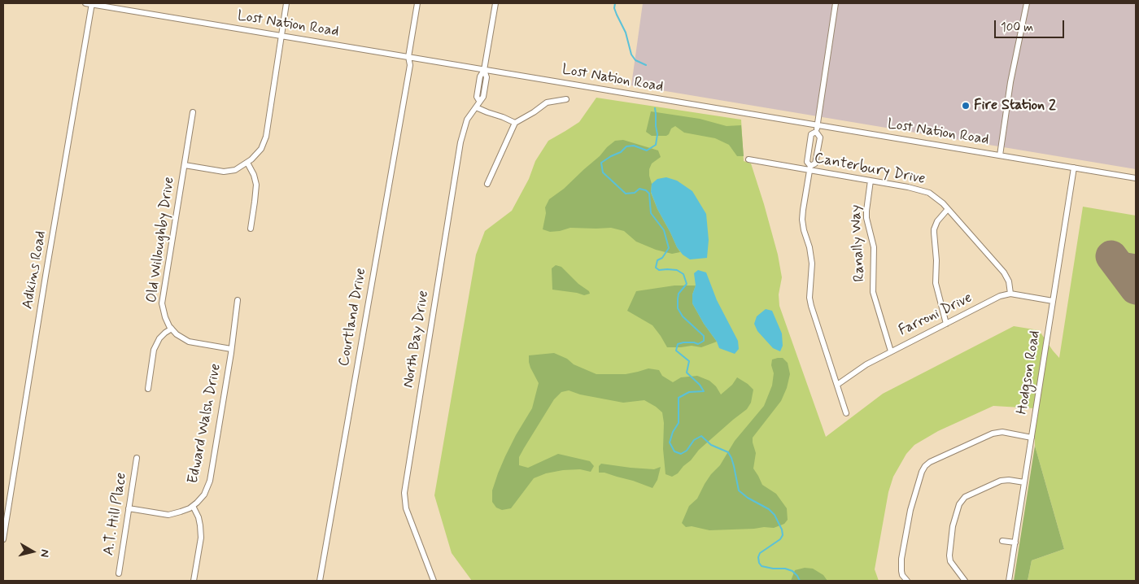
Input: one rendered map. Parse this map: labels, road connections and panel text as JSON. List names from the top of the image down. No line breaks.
{"streets":{"street":["Lost Nation Road","Canterbury Drive","Old Willoughby Drive","Ranally Way","Adkins Road","Farroni Drive","Courtland Drive","North Bay Drive","Hodgson Road","Edward Walsh Drive","A.T. Hill Place"]},"crossings":[["Lost Nation Road","Adkins Road"],["Lost Nation Road","Courtland Drive"],["Lost Nation Road","North Bay Drive"],["Lost Nation Road","Hodgson Road"],["Canterbury Drive","Ranally Way"],["Canterbury Drive","Farroni Drive"],["Old Willoughby Drive","Edward Walsh Drive"],["Ranally Way","Farroni Drive"],["Edward Walsh Drive","A.T. Hill Place"]],"places":["Fire Station 2"],"scale_bar":"100 m","north":"right"}
